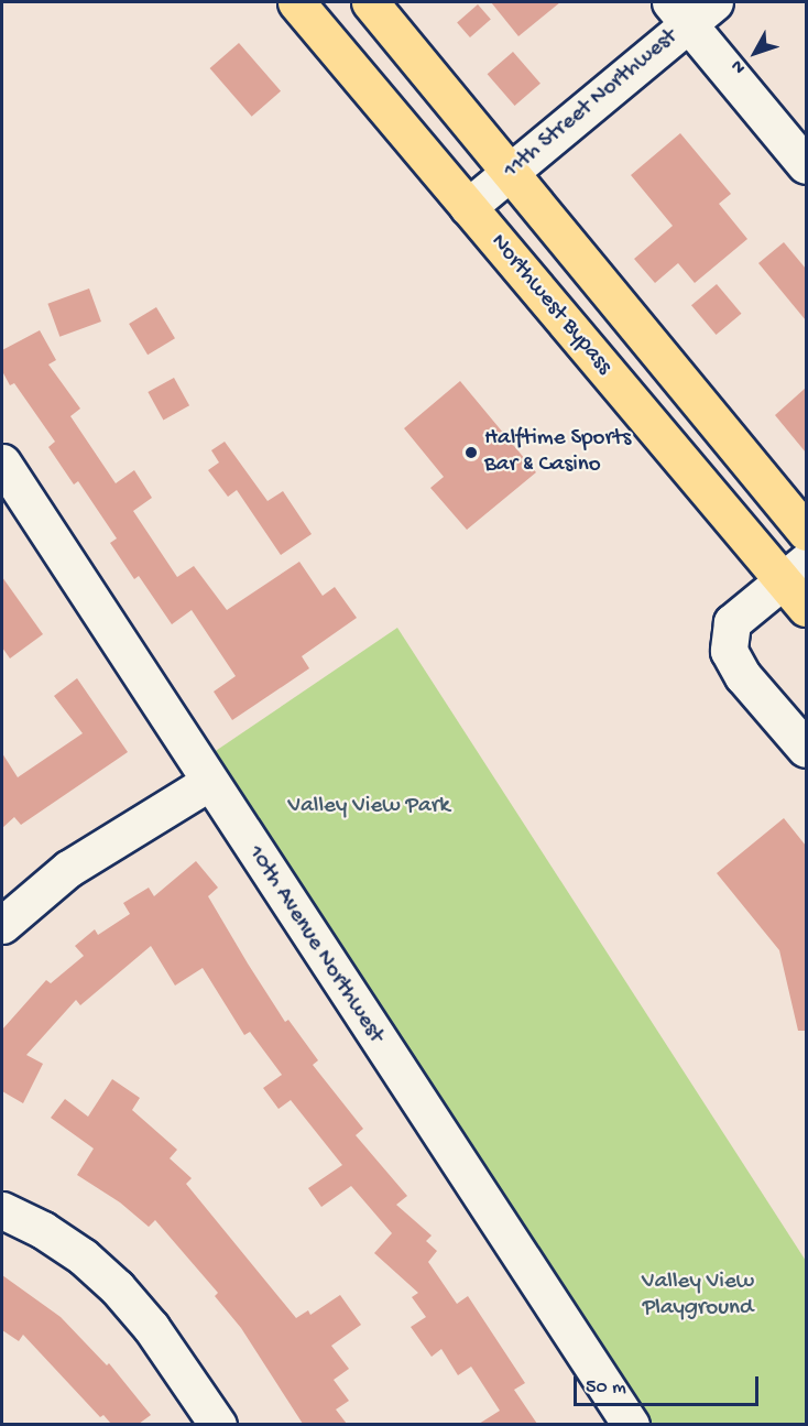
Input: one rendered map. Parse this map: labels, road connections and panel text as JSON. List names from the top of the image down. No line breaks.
{"streets":{"main road":["Northwest Bypass"],"street":["11th Street Northwest","10th Avenue Northwest"]},"crossings":[["11th Street Northwest","Northwest Bypass"]],"parks":["Valley View Park","Valley View Playground"],"places":["Halftime Sports Bar & Casino"],"scale_bar":"50 m","north":"bottom left"}
